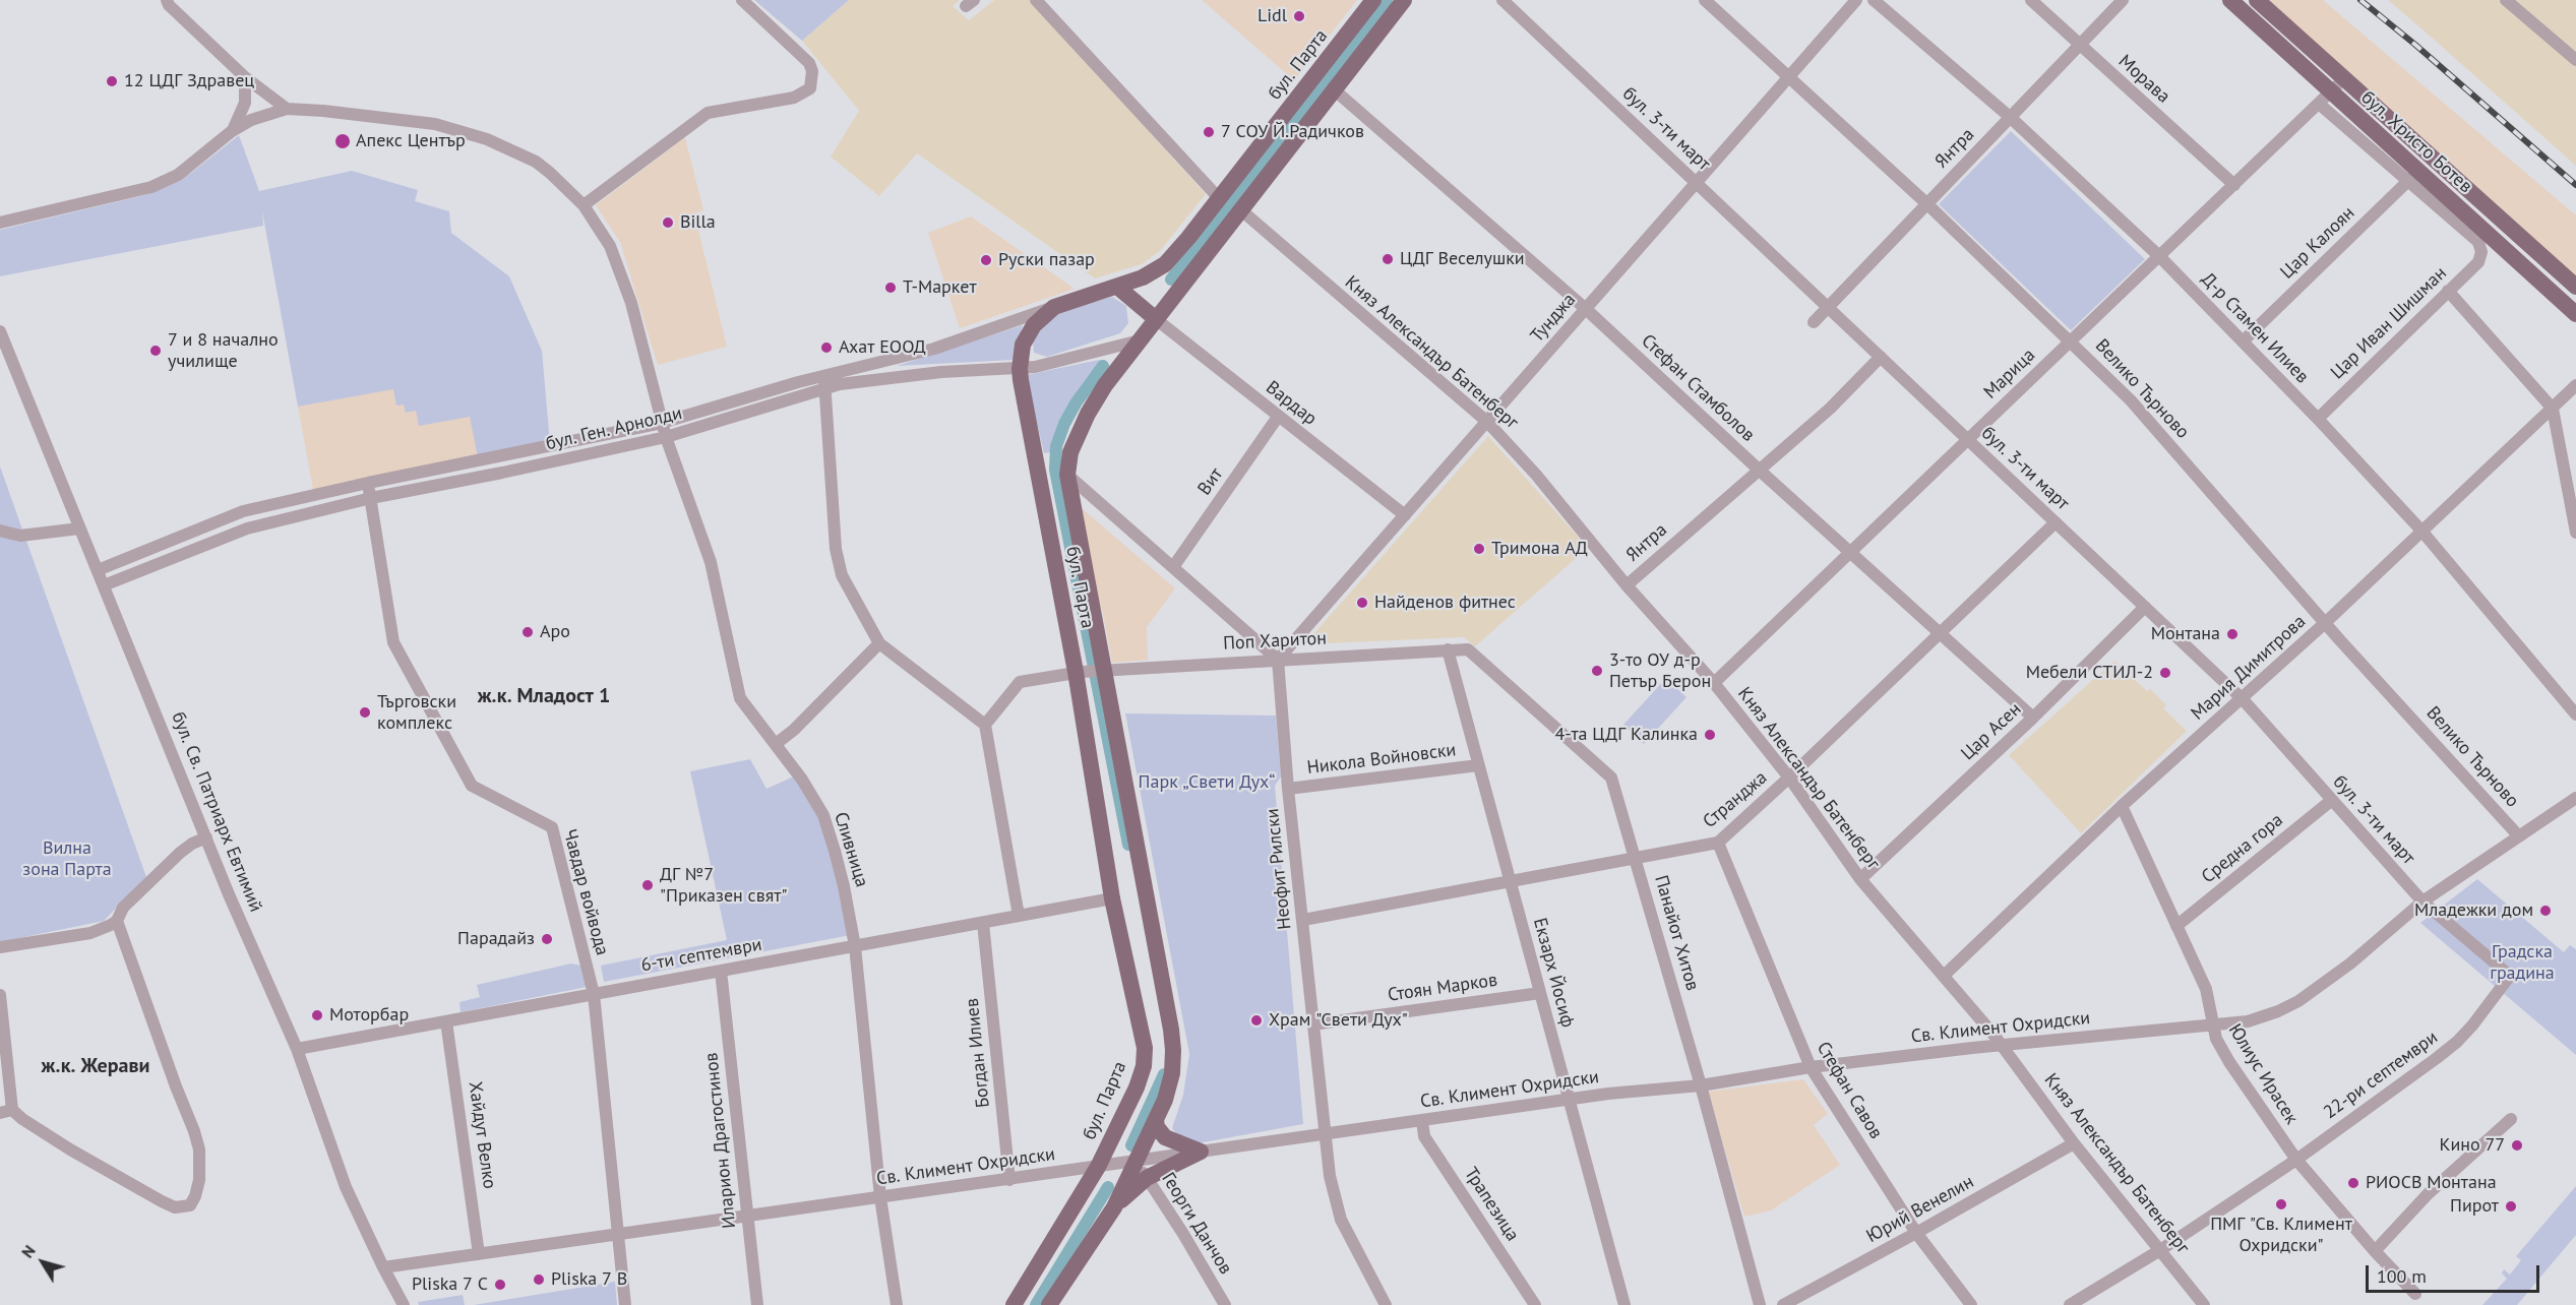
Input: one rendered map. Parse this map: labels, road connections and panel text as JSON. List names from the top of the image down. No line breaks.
{"streets":{"main road":["бул. Парта","бул. Христо Ботев"],"street":["Морава","бул. 3-ти март","Янтра","Цар Калоян","Тунджа","Цар Иван Шишман","Д-р Стамен Илиев","Княз Александър Батенберг","Марица","Стефан Стамболов","Велико Търново","Вардар","бул. Ген. Арнолди","Вит","Поп Харитон","Мария Димитрова","Цар Асен","Никола Войновски","Странджа","бул. Св. Патриарх Евтимий","Средна гора","Сливница","Неофит Рилски","Чавдар войвода","Панайот Хитов","6-ти септември","Екзарх Йосиф","Стоян Марков","Св. Климент Охридски","Богдан Илиев","Юлиус Ирасек","22-ри септември","Стефан Савов","Хайдут Велко","Иларион Драгостинов","Трапезица","Юрий Венелин","Георги Данчов"]},"crossings":[["бул. Парта","Княз Александър Батенберг"],["бул. Парта","Стефан Стамболов"],["бул. Парта","Вардар"],["бул. Парта","бул. Ген. Арнолди"],["бул. Парта","Поп Харитон"],["бул. Парта","6-ти септември"],["бул. Парта","Св. Климент Охридски"],["бул. Парта","Георги Данчов"],["Морава","Янтра"],["Морава","Марица"],["бул. 3-ти март","Янтра"],["бул. 3-ти март","Тунджа"],["бул. 3-ти март","Марица"],["бул. 3-ти март","Мария Димитрова"],["бул. 3-ти март","Цар Асен"],["бул. 3-ти март","Странджа"],["бул. 3-ти март","Средна гора"],["бул. 3-ти март","Св. Климент Охридски"],["бул. 3-ти март","22-ри септември"],["бул. Христо Ботев","Цар Калоян"],["бул. Христо Ботев","Цар Иван Шишман"],["бул. Христо Ботев","Марица"],["Янтра","Д-р Стамен Илиев"],["Янтра","Княз Александър Батенберг"],["Янтра","Стефан Стамболов"],["Янтра","Велико Търново"],["Цар Калоян","Цар Иван Шишман"],["Цар Калоян","Д-р Стамен Илиев"],["Тунджа","Княз Александър Батенберг"],["Тунджа","Стефан Стамболов"],["Тунджа","Велико Търново"],["Тунджа","Вардар"],["Тунджа","Поп Харитон"],["Тунджа","Неофит Рилски"],["Цар Иван Шишман","Д-р Стамен Илиев"],["Д-р Стамен Илиев","Марица"],["Д-р Стамен Илиев","Мария Димитрова"],["Княз Александър Батенберг","Марица"],["Княз Александър Батенберг","Мария Димитрова"],["Княз Александър Батенберг","Цар Асен"],["Княз Александър Батенберг","Странджа"],["Княз Александър Батенберг","Св. Климент Охридски"],["Княз Александър Батенберг","22-ри септември"],["Княз Александър Батенберг","Юрий Венелин"],["Марица","Стефан Стамболов"],["Марица","Велико Търново"],["Стефан Стамболов","Цар Асен"],["Стефан Стамболов","Странджа"],["Велико Търново","Мария Димитрова"],["Велико Търново","Св. Климент Охридски"],["Вардар","Вит"],["бул. Ген. Арнолди","бул. Св. Патриарх Евтимий"],["бул. Ген. Арнолди","Сливница"],["бул. Ген. Арнолди","Чавдар войвода"],["Поп Харитон","Неофит Рилски"],["Поп Харитон","Панайот Хитов"],["Поп Харитон","Екзарх Йосиф"],["Мария Димитрова","Юлиус Ирасек"],["Никола Войновски","Неофит Рилски"],["Никола Войновски","Екзарх Йосиф"],["Странджа","Неофит Рилски"],["Странджа","Панайот Хитов"],["Странджа","Екзарх Йосиф"],["Странджа","Стефан Савов"],["бул. Св. Патриарх Евтимий","6-ти септември"],["бул. Св. Патриарх Евтимий","Св. Климент Охридски"],["Средна гора","Юлиус Ирасек"],["Сливница","6-ти септември"],["Сливница","Св. Климент Охридски"],["Неофит Рилски","Стоян Марков"],["Неофит Рилски","Св. Климент Охридски"],["Чавдар войвода","6-ти септември"],["Чавдар войвода","Св. Климент Охридски"],["Панайот Хитов","Екзарх Йосиф"],["Панайот Хитов","Св. Климент Охридски"],["6-ти септември","Богдан Илиев"],["6-ти септември","Хайдут Велко"],["6-ти септември","Иларион Драгостинов"],["Екзарх Йосиф","Стоян Марков"],["Екзарх Йосиф","Св. Климент Охридски"],["Св. Климент Охридски","Богдан Илиев"],["Св. Климент Охридски","Юлиус Ирасек"],["Св. Климент Охридски","Стефан Савов"],["Св. Климент Охридски","Хайдут Велко"],["Св. Климент Охридски","Иларион Драгостинов"],["Св. Климент Охридски","Трапезица"],["Св. Климент Охридски","Георги Данчов"],["Юлиус Ирасек","22-ри септември"],["Стефан Савов","Юрий Венелин"]],"districts":["ж.к. Младост 1","ж.к. Жерави"],"parks":["Парк „Свети Дух“","Вилна зона Парта","Градска градина"],"places":["Lidl","12 ЦДГ Здравец","7 СОУ Й.Радичков","Апекс Център","Billa","ЦДГ Веселушки","Руски пазар","Т-Маркет","Ахат ЕООД","7 и 8 начално училище","Тримона АД","Найденов фитнес","Аро","Монтана","3-то ОУ д-р Петър Берон","Мебели СТИЛ-2","Търговски комплекс","4-та ЦДГ Калинка","ДГ №7 \"Приказен свят\"","Младежки дом","Парадайз","Моторбар","Храм \"Свети Дух\"","Кино 77","РИОСВ Монтана","ПМГ \"Св. Климент Охридски\"","Пирот","Pliska 7 B","Pliska 7 C"],"scale_bar":"100 m","north":"top left"}
